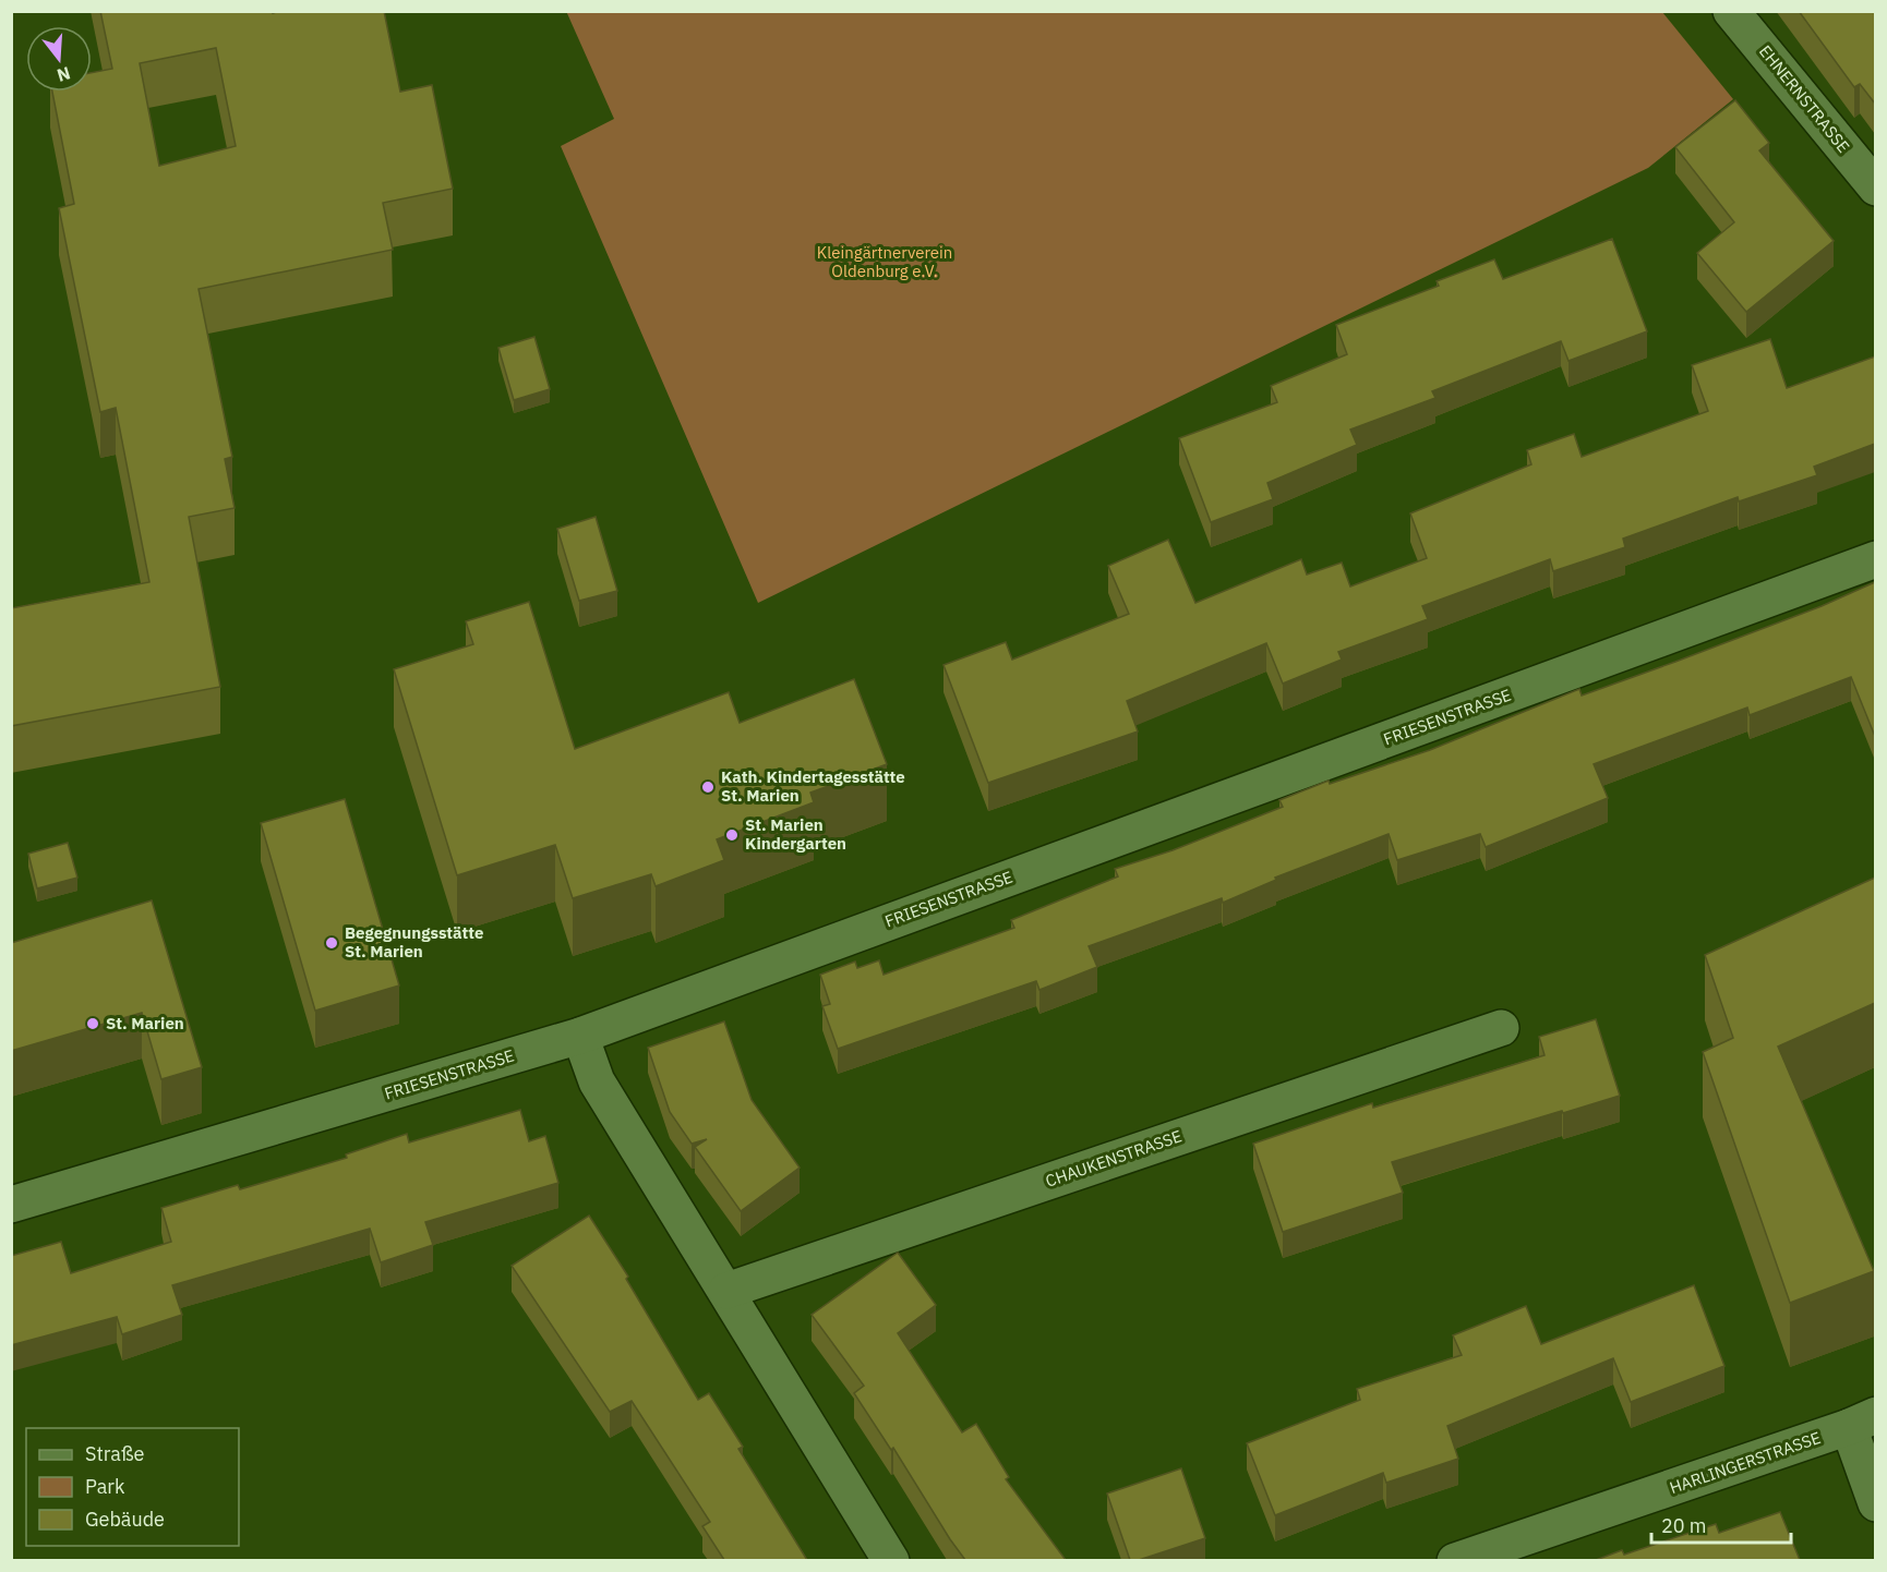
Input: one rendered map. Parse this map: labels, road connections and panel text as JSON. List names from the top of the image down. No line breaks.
{"streets":{"street":["EHNERNSTRASSE","FRIESENSTRASSE","CHAUKENSTRASSE","HARLINGERSTRASSE"]},"parks":["Kleingärtnerverein Oldenburg e.V."],"places":["Kath. Kindertagesstätte St. Marien","St. Marien Kindergarten","Begegnungsstätte St. Marien","St. Marien"],"legend":["Straße","Park","Gebäude"],"scale_bar":"20 m","north":"bottom"}
